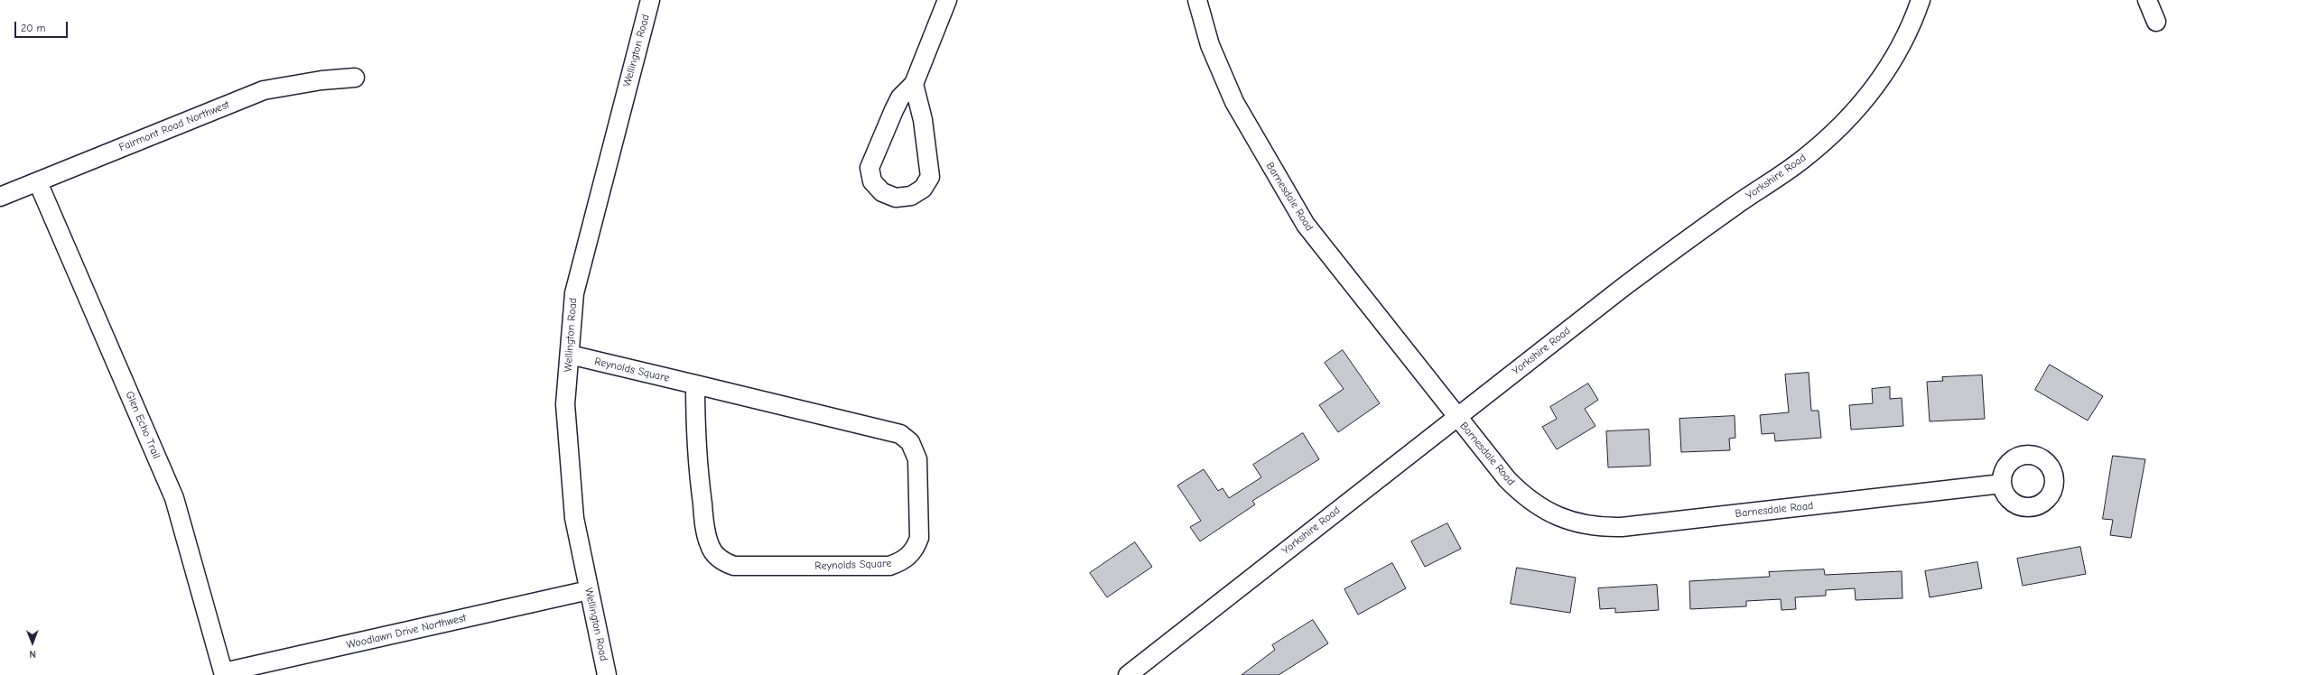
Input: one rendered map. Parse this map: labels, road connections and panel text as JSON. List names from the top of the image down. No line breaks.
{"streets":{"street":["Wellington Road","Fairmont Road Northwest","Yorkshire Road","Barnesdale Road","Reynolds Square","Glen Echo Trail","Woodlawn Drive Northwest"]},"crossings":[["Wellington Road","Reynolds Square"],["Wellington Road","Woodlawn Drive Northwest"],["Fairmont Road Northwest","Glen Echo Trail"],["Yorkshire Road","Barnesdale Road"],["Glen Echo Trail","Woodlawn Drive Northwest"]],"scale_bar":"20 m","north":"bottom"}
